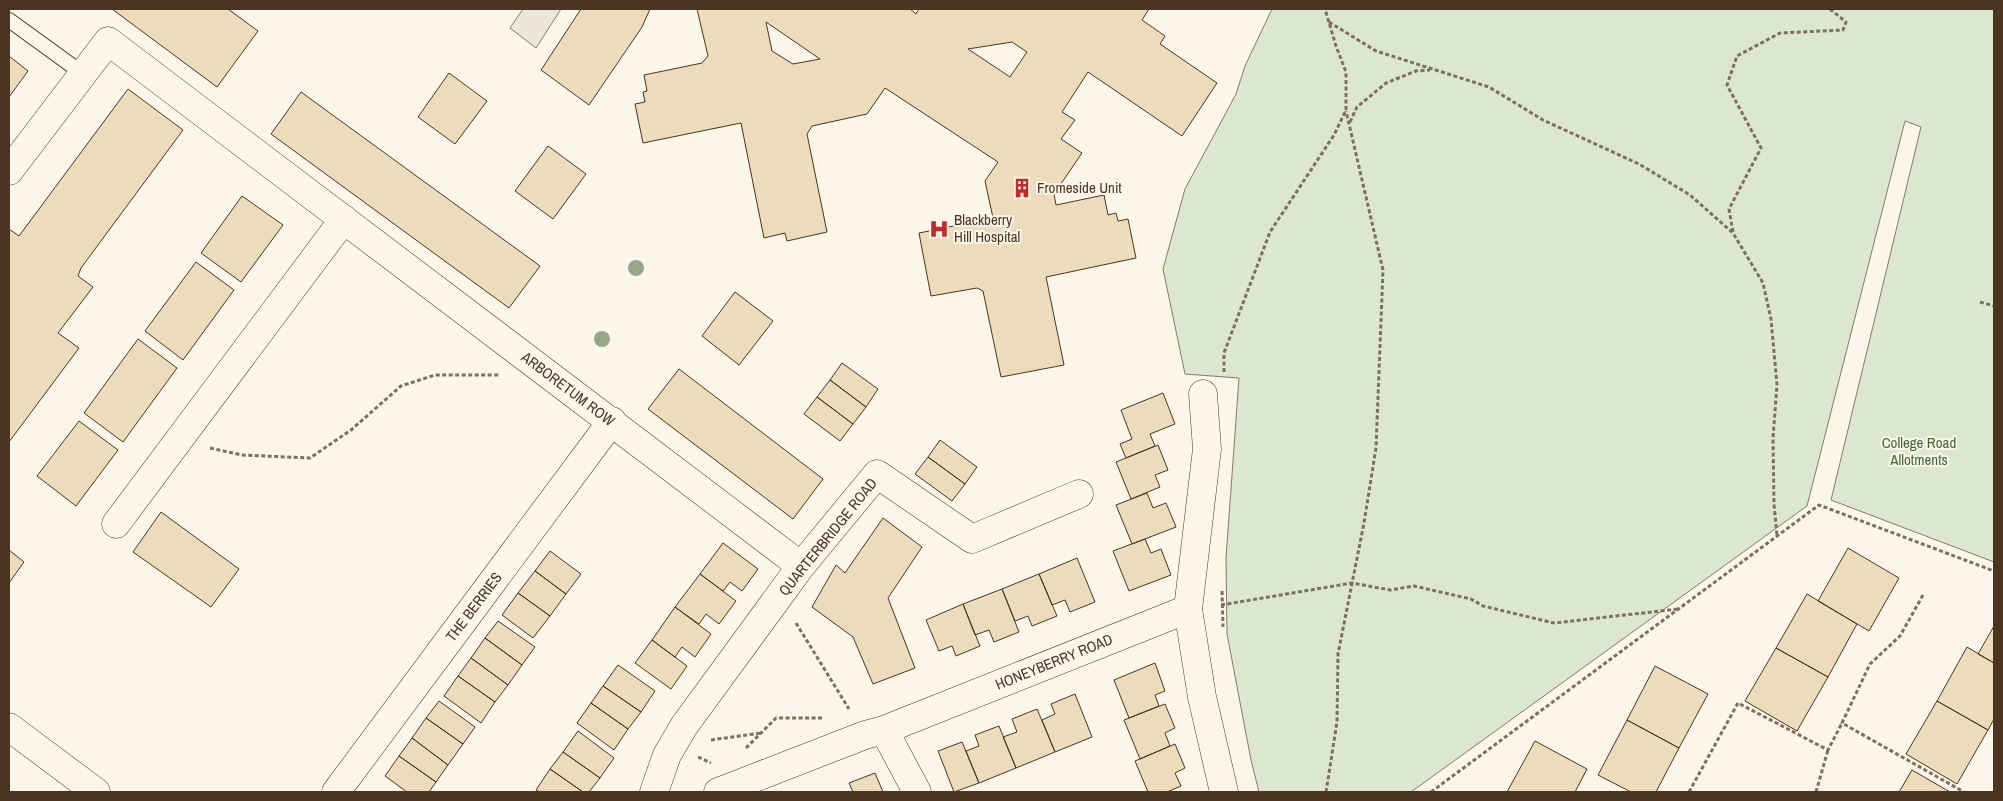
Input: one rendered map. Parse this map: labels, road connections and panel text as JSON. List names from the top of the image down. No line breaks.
{"streets":{"street":["ARBORETUM ROW","QUARTERBRIDGE ROAD","THE BERRIES","HONEYBERRY ROAD"]},"crossings":[["ARBORETUM ROW","QUARTERBRIDGE ROAD"],["ARBORETUM ROW","THE BERRIES"]],"parks":["College Road Allotments"],"places":{"building":["Fromeside Unit"],"hospital":["Blackberry Hill Hospital"]}}
